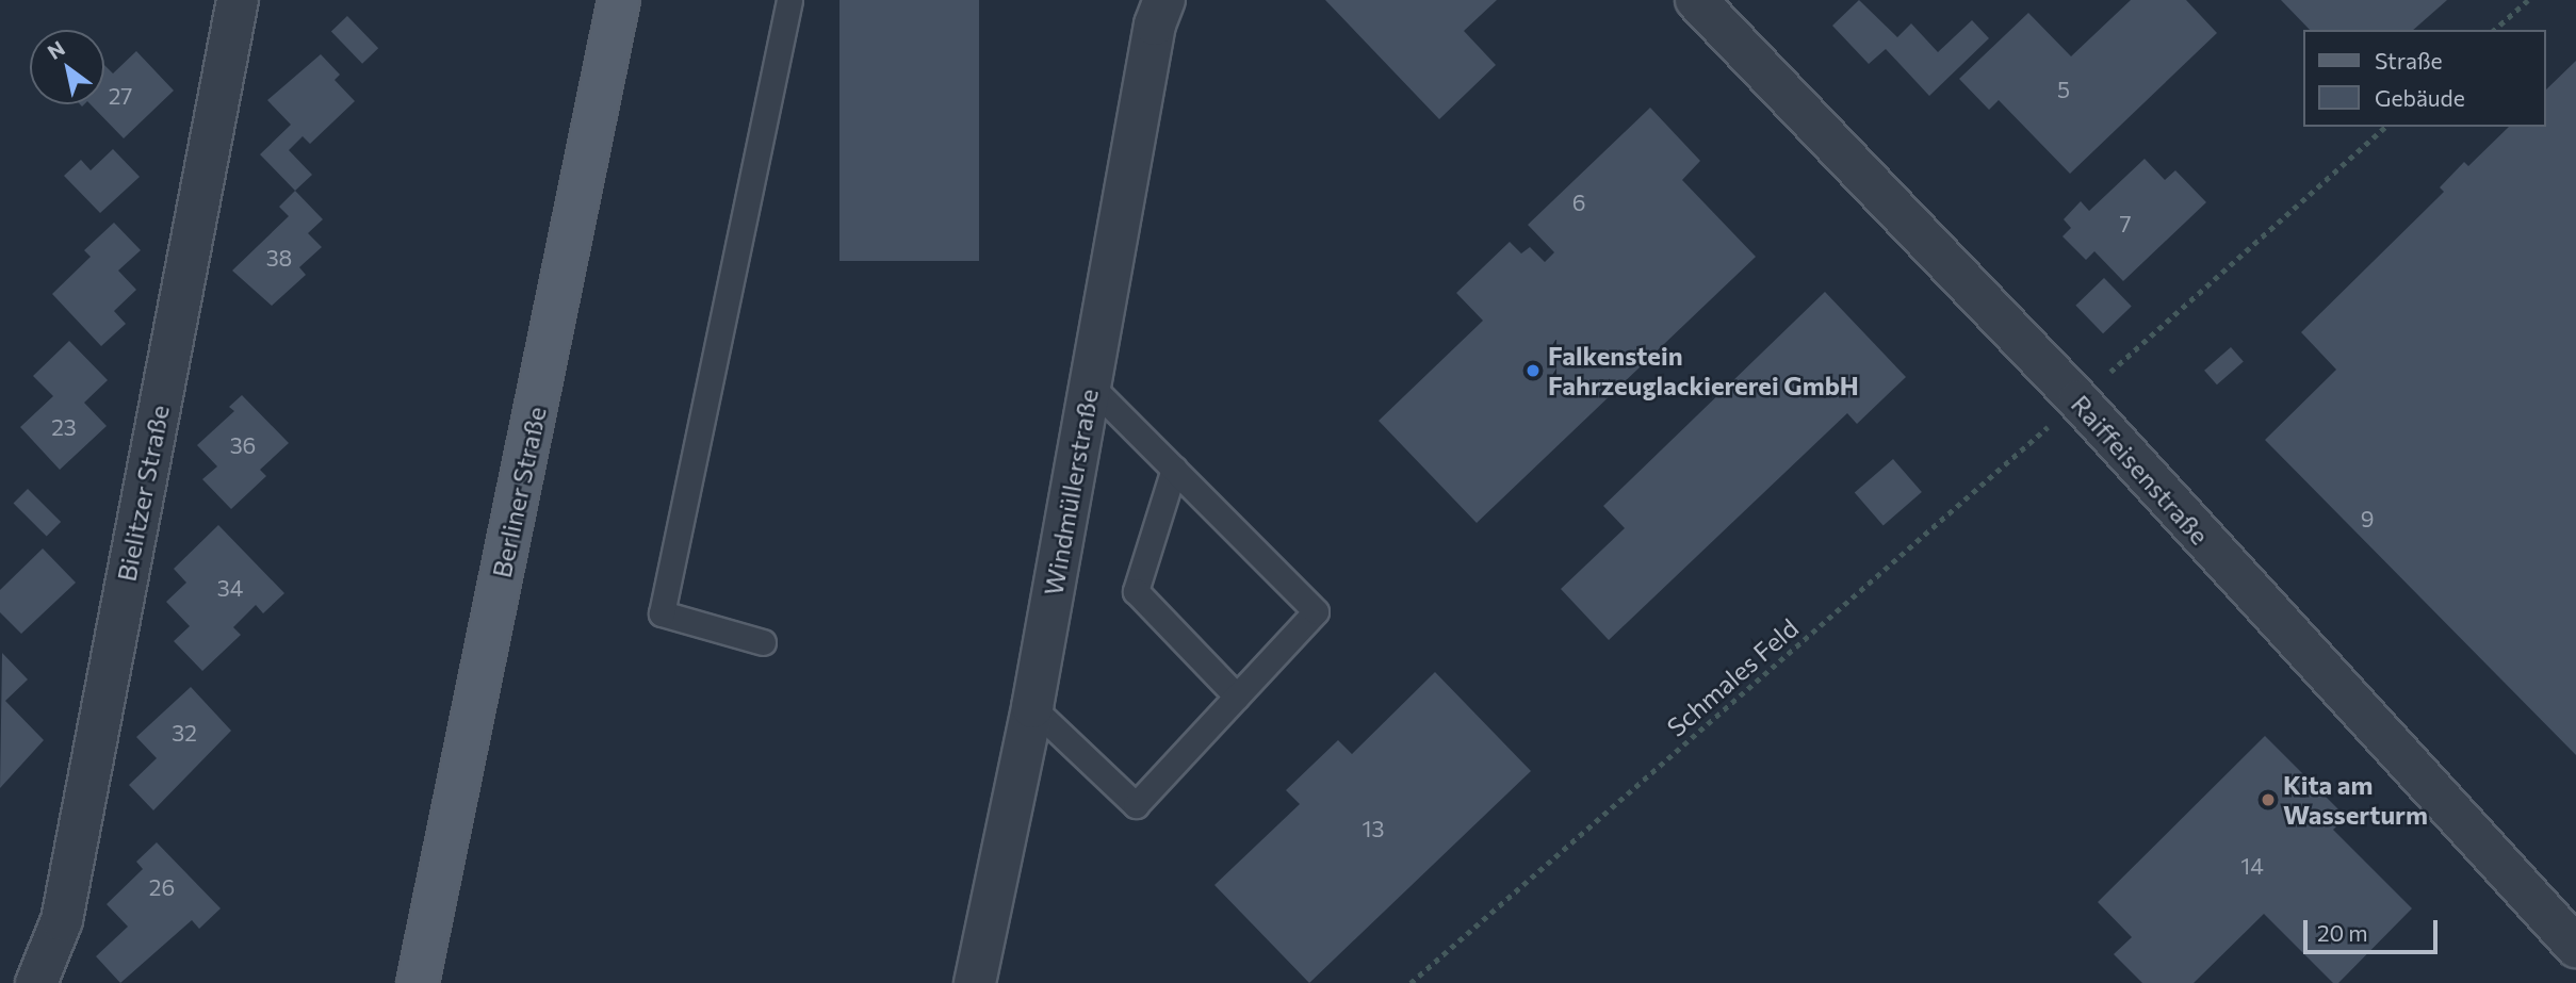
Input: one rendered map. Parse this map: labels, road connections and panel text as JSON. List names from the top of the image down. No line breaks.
{"streets":{"main road":["Berliner Straße"],"street":["Raiffeisenstraße","Windmüllerstraße","Bielitzer Straße"],"path":["Schmales Feld"]},"crossings":[["Raiffeisenstraße","Schmales Feld"]],"places":["Falkenstein Fahrzeuglackiererei GmbH","Kita am Wasserturm"],"house_numbers":["5","27","6","7","38","23","36","9","34","32","13","14","26"],"legend":["Straße","Gebäude"],"scale_bar":"20 m","north":"top left"}
